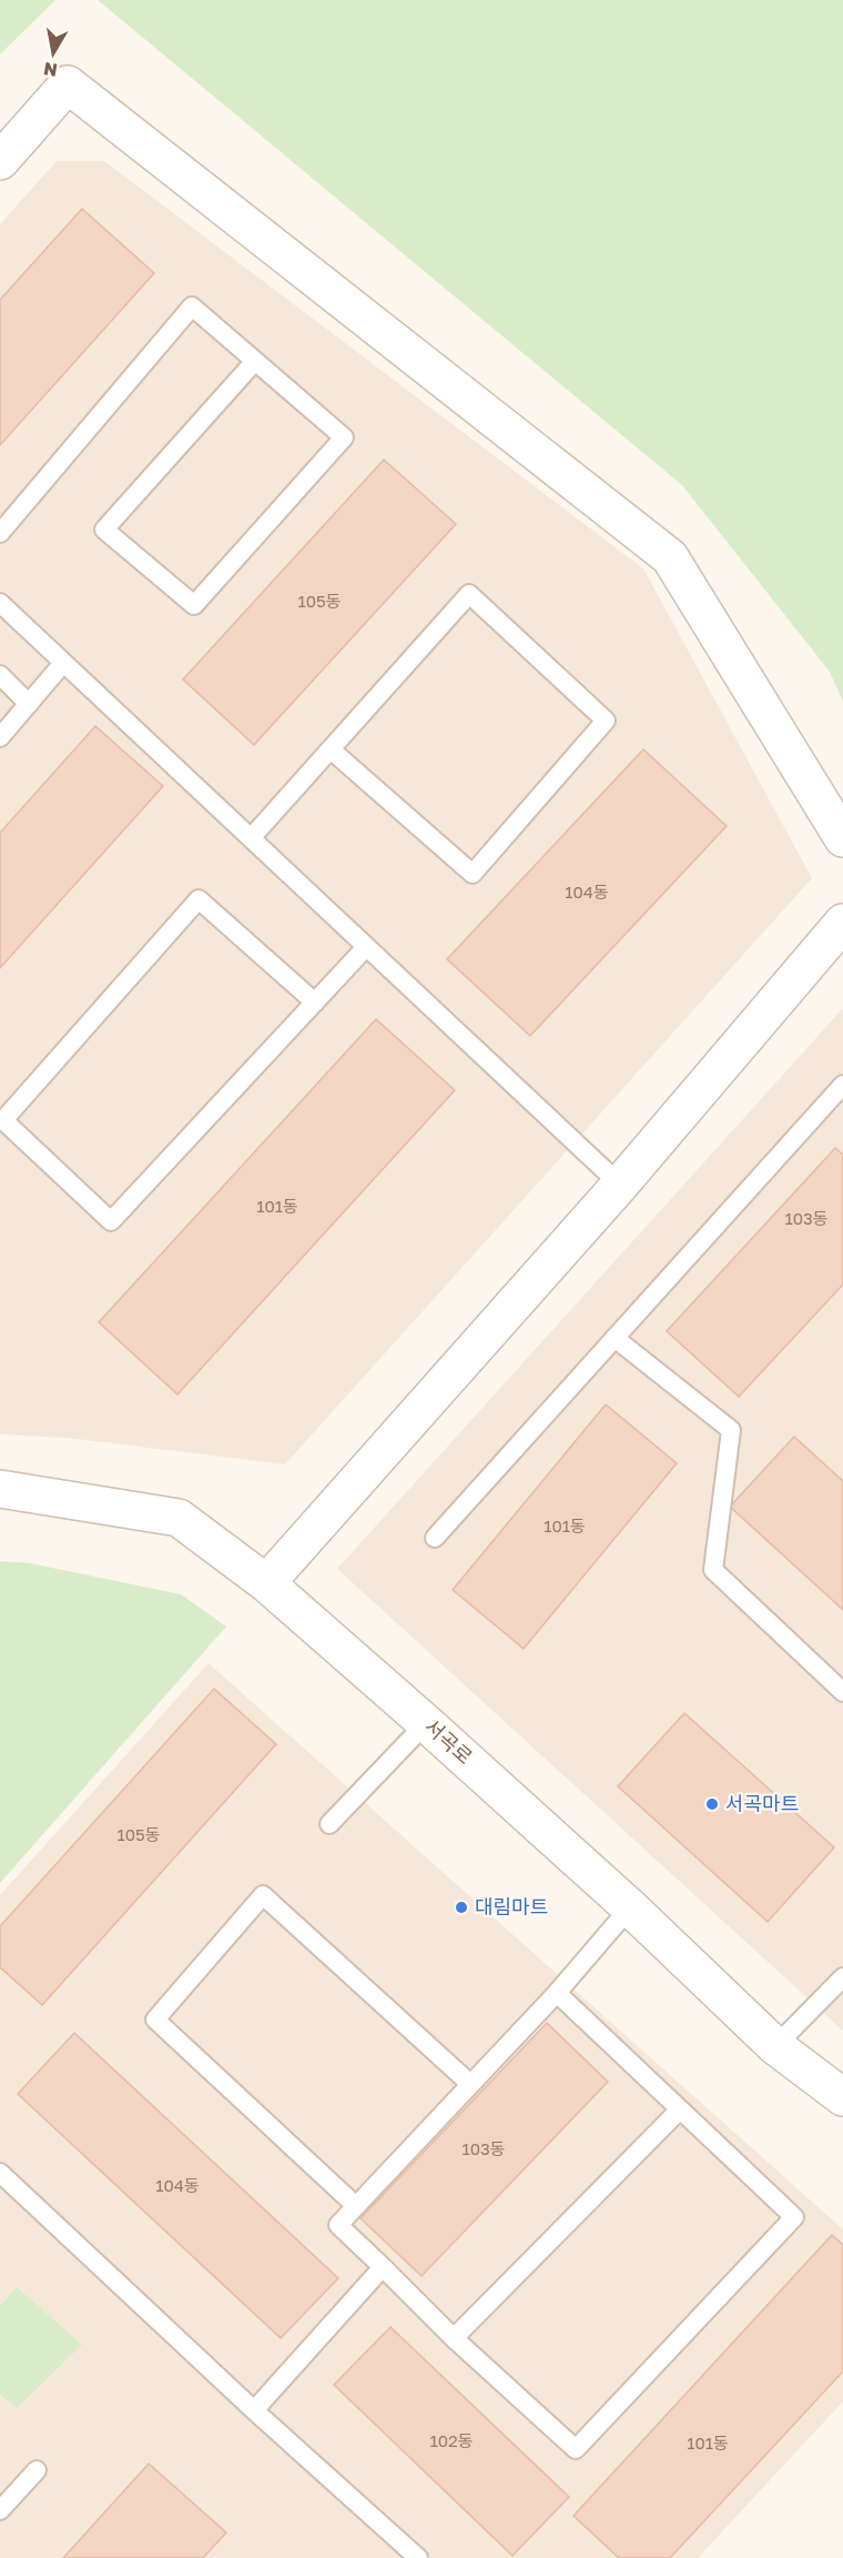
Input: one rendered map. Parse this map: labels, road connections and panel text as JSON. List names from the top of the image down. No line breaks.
{"streets":{"street":["서곡로"]},"places":["서곡마트","대림마트"],"house_numbers":["105동","104동","101동","103동","101동","105동","103동","104동","102동","101동"],"north":"bottom"}
